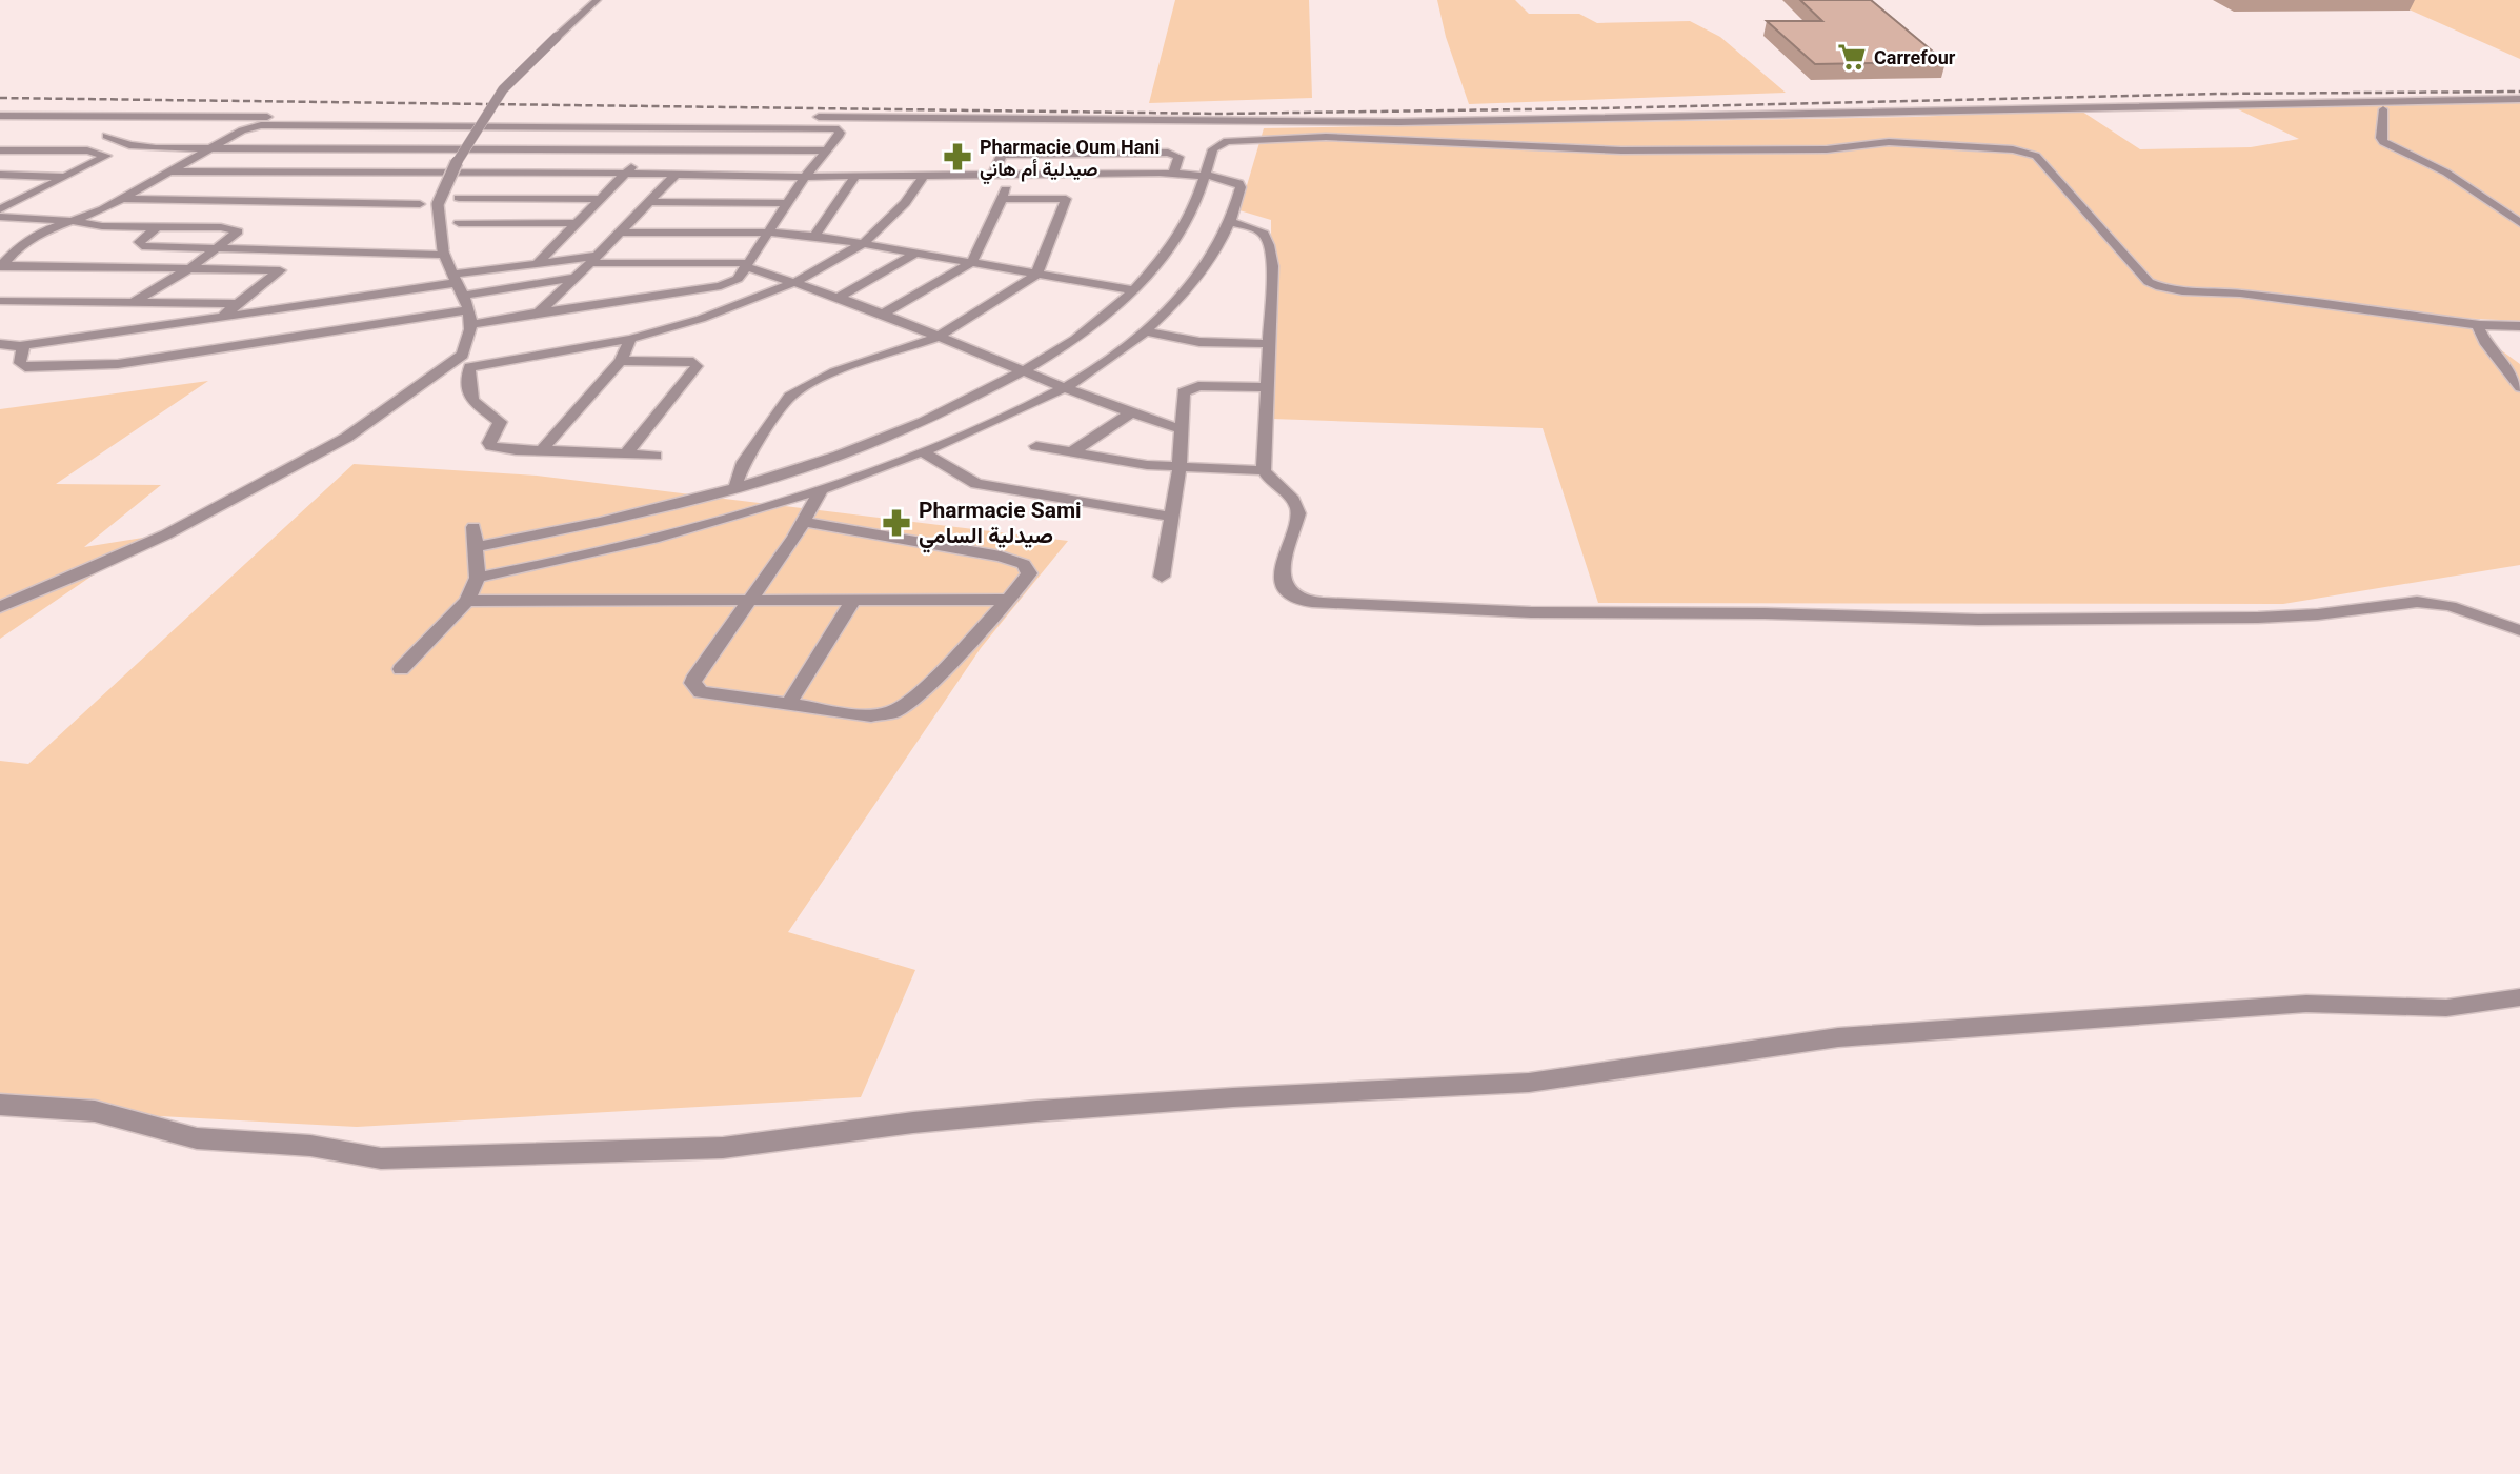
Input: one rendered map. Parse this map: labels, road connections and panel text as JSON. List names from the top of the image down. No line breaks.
{"places":{"supermarket":["Carrefour"],"pharmacy":["Pharmacie Oum Hani صيدلية أم هاني","Pharmacie Sami صيدلية السامي"]}}
